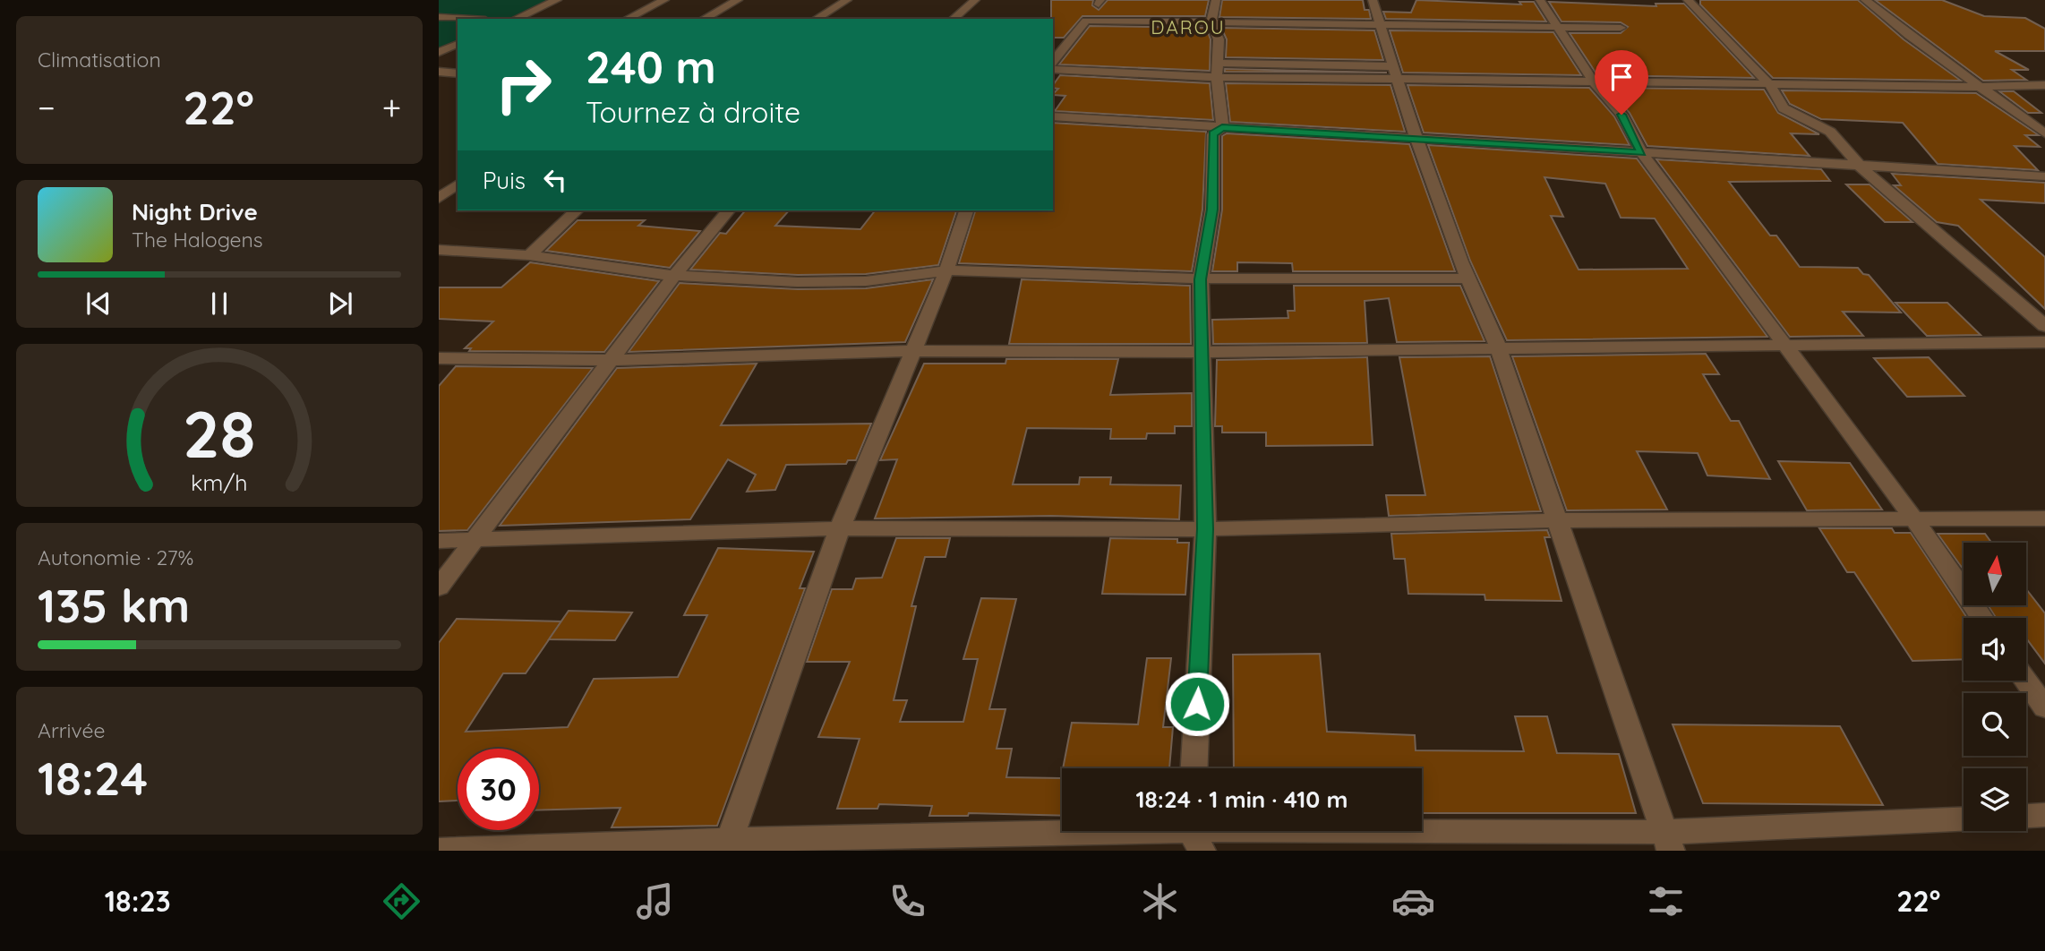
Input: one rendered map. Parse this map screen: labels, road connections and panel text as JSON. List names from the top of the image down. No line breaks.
{"districts":["DAROU"],"north":"top","page":{"tile":["Climatisation",["Autonomie · 27%","135 km"],["Arrivée","18:24"]],"turn":["240 m","Tournez à droite"],"heat":["−","22°","+"],"then":"Puis","song":["Night Drive","The Halogens"],"limit":"30","trip":"18:24 · 1 min · 410 m","tabs":["18:23","22°"],"gauge":["28","km/h"]}}
